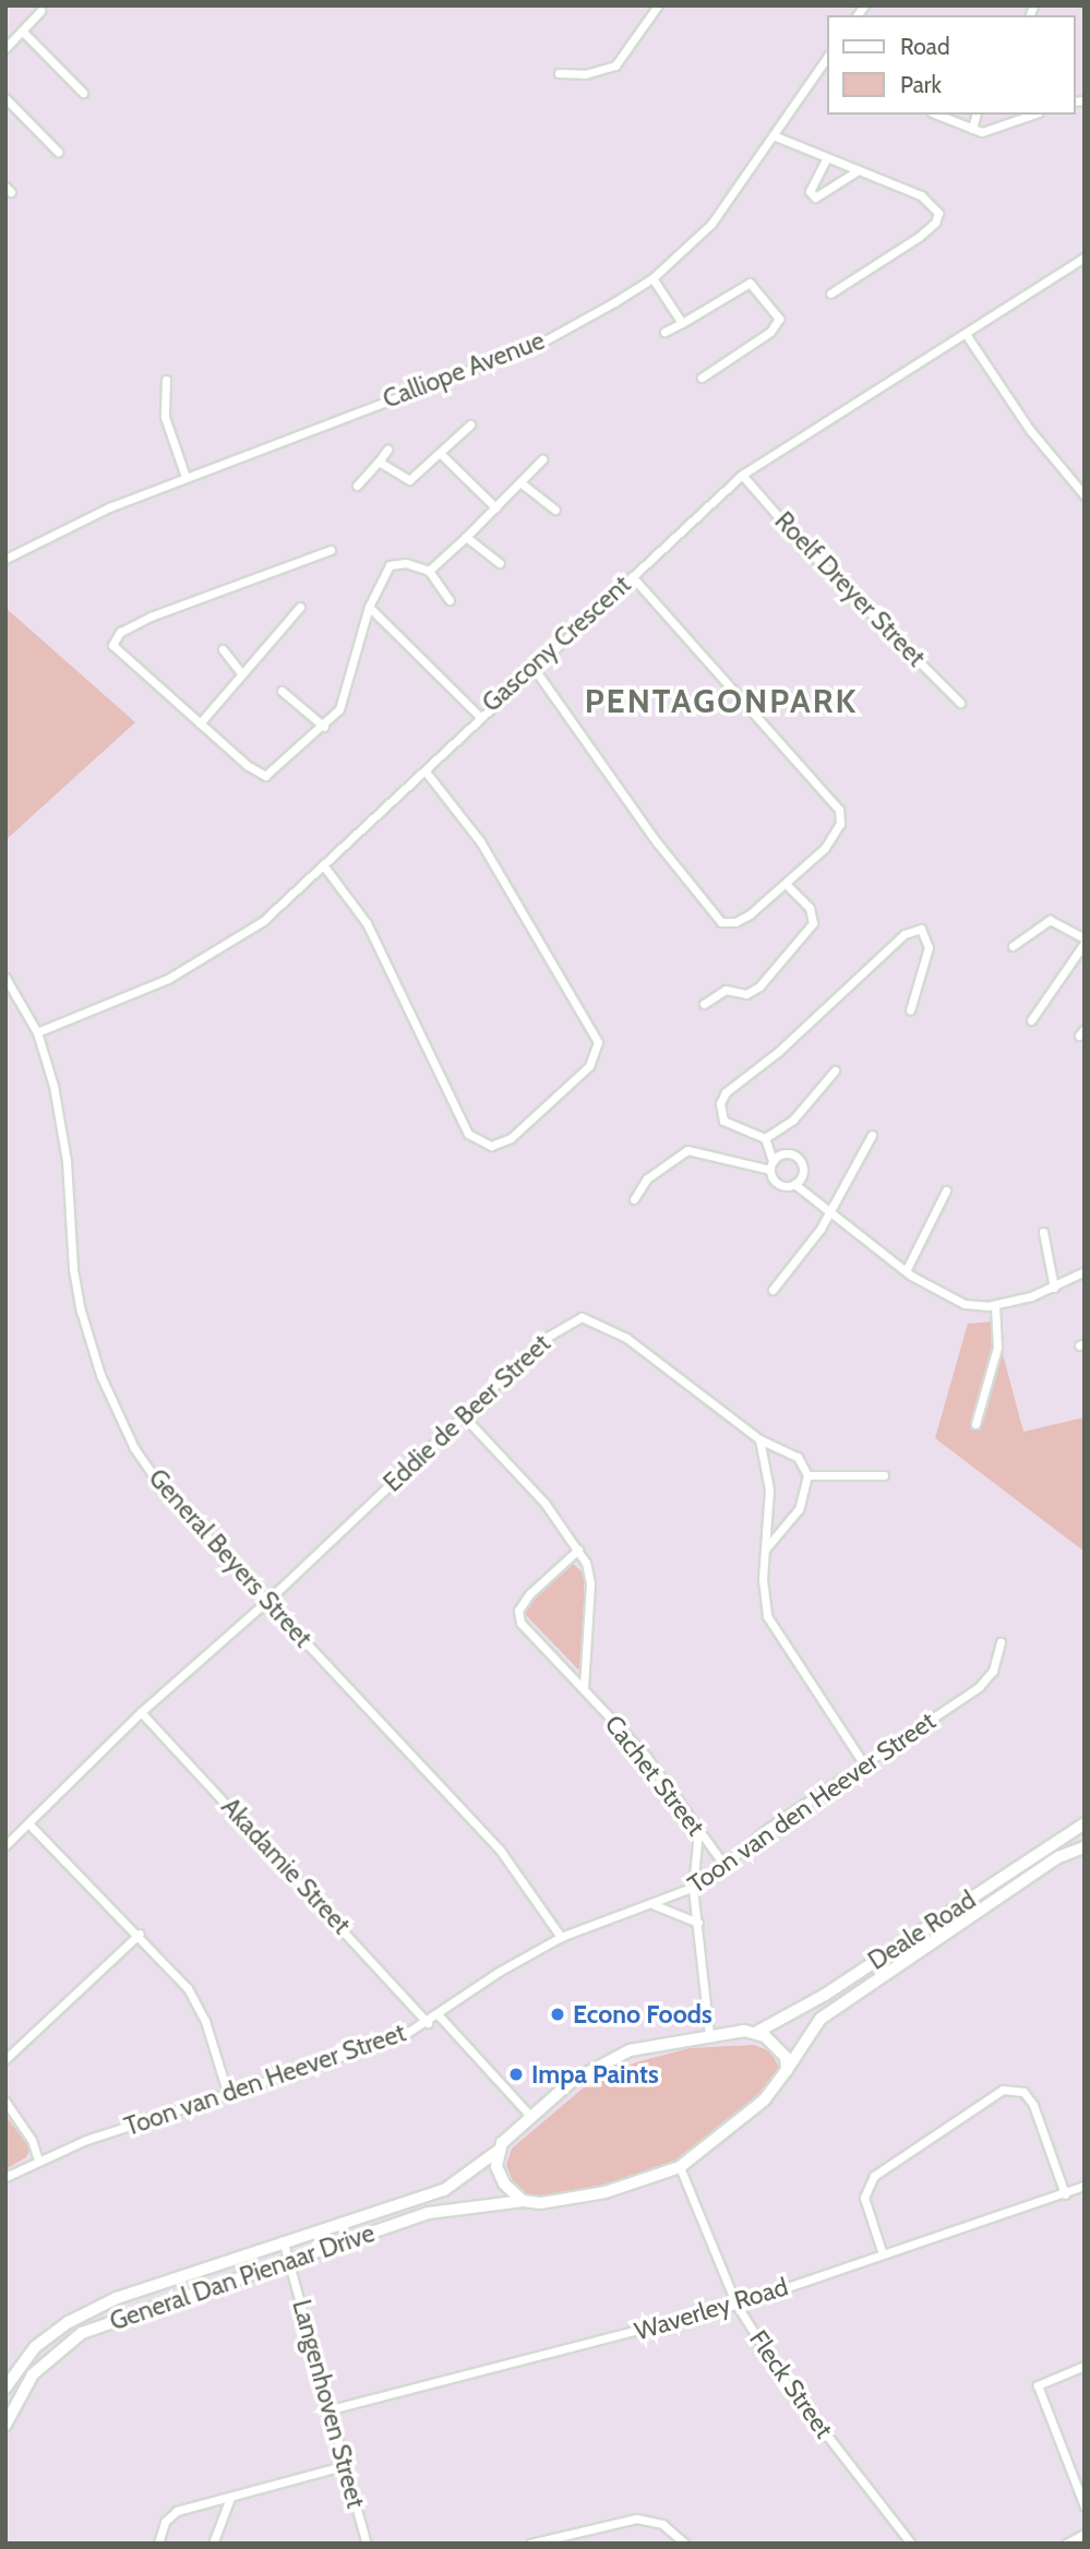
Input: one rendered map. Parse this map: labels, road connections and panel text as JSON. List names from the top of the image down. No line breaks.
{"streets":{"street":["Calliope Avenue","Roelf Dreyer Street","Gascony Crescent","Eddie de Beer Street","General Beyers Street","Cachet Street","Toon van den Heever Street","Akadamie Street","Deale Road","General Dan Pienaar Drive","Waverley Road","Fleck Street","Langenhoven Street"]},"crossings":[["Roelf Dreyer Street","Gascony Crescent"],["Gascony Crescent","General Beyers Street"],["Eddie de Beer Street","General Beyers Street"],["Eddie de Beer Street","Akadamie Street"],["General Beyers Street","Toon van den Heever Street"],["Cachet Street","Toon van den Heever Street"],["Toon van den Heever Street","Akadamie Street"],["Deale Road","General Dan Pienaar Drive"],["Deale Road","Fleck Street"],["General Dan Pienaar Drive","Fleck Street"],["General Dan Pienaar Drive","Langenhoven Street"],["Waverley Road","Fleck Street"],["Waverley Road","Langenhoven Street"]],"districts":["PENTAGONPARK"],"places":["Econo Foods","Impa Paints"],"legend":["Road","Park"]}
